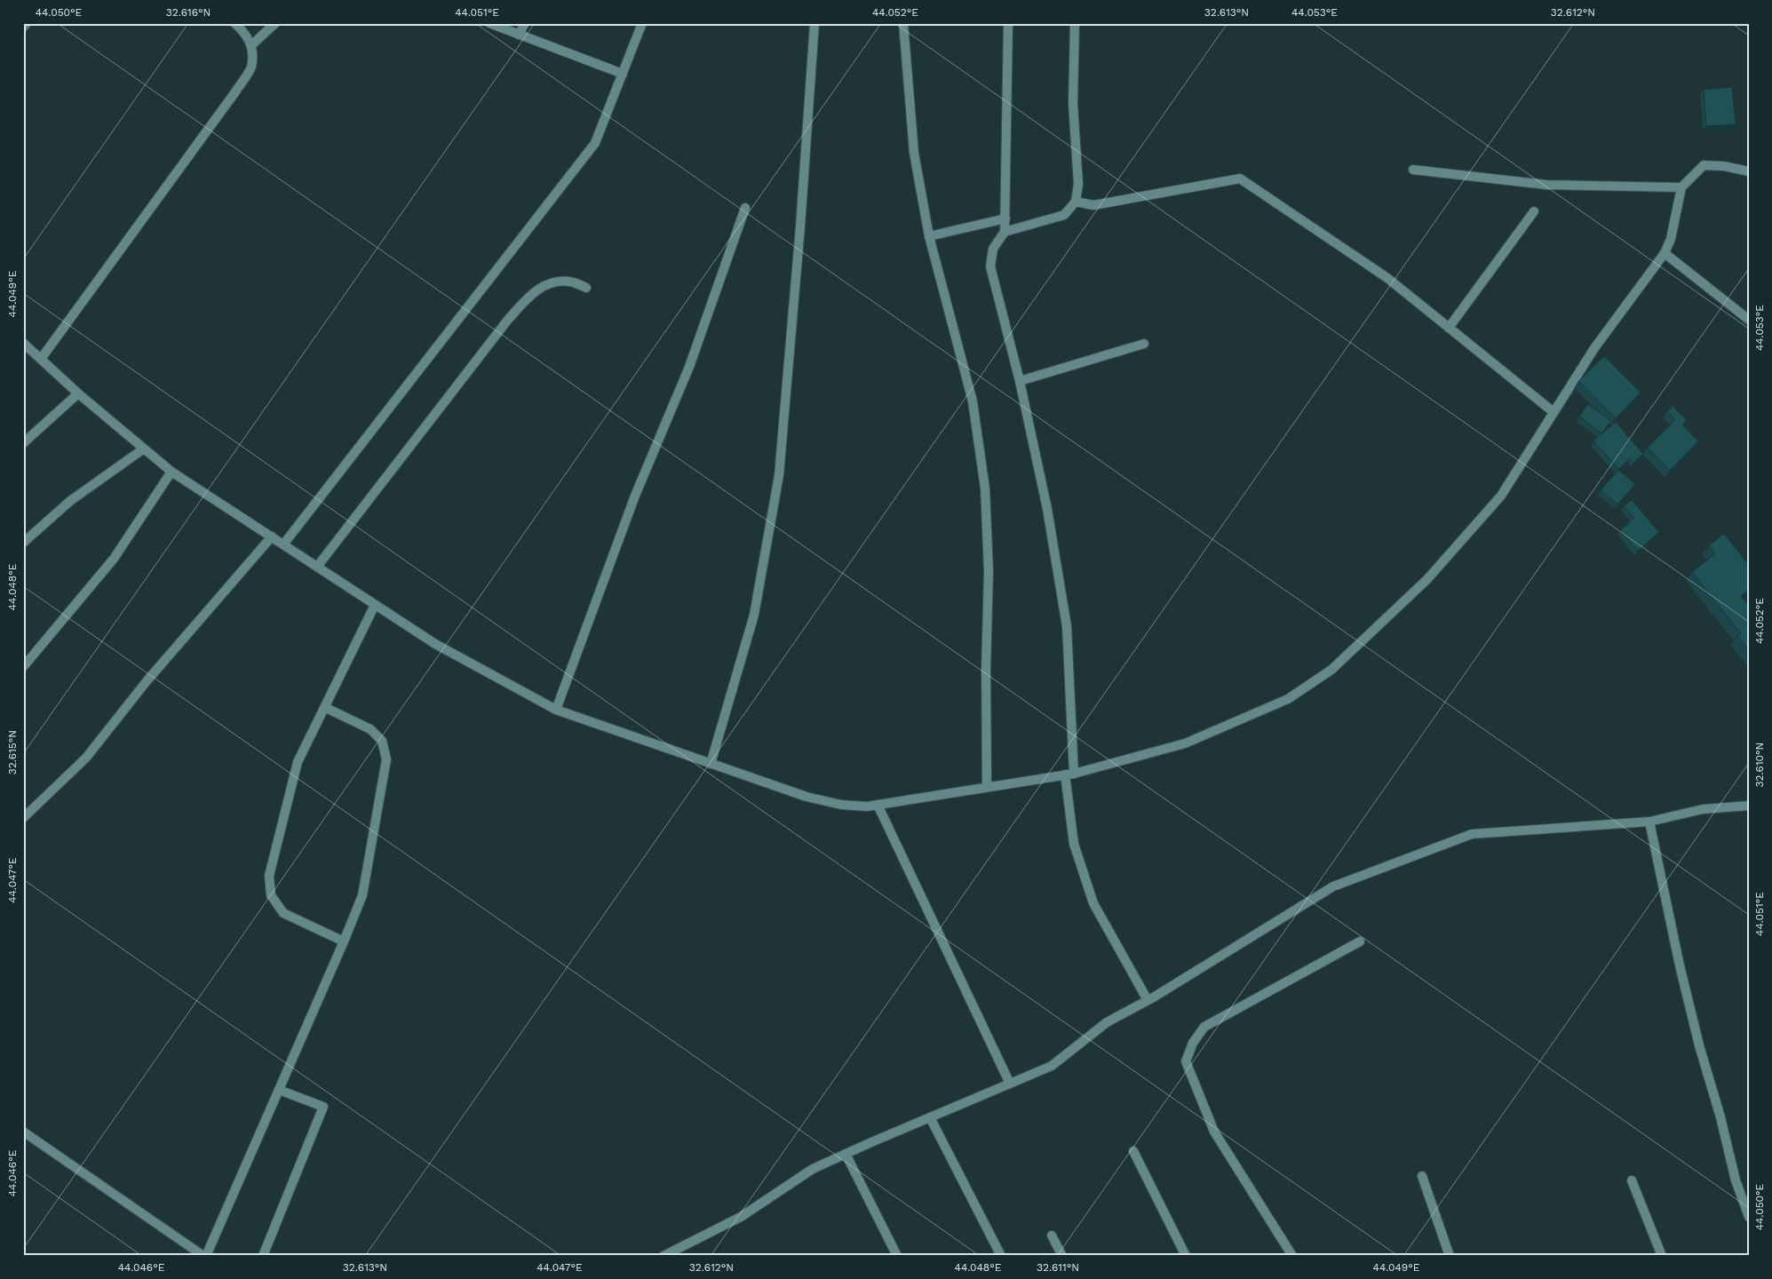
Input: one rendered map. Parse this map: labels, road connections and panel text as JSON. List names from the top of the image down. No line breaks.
{"coordinates":["44.050°E","32.616°N","44.051°E","44.052°E","32.613°N","44.053°E","32.612°N","44.049°E","44.048°E","32.615°N","32.610°N","44.047°E","44.046°E","32.611°N"]}
